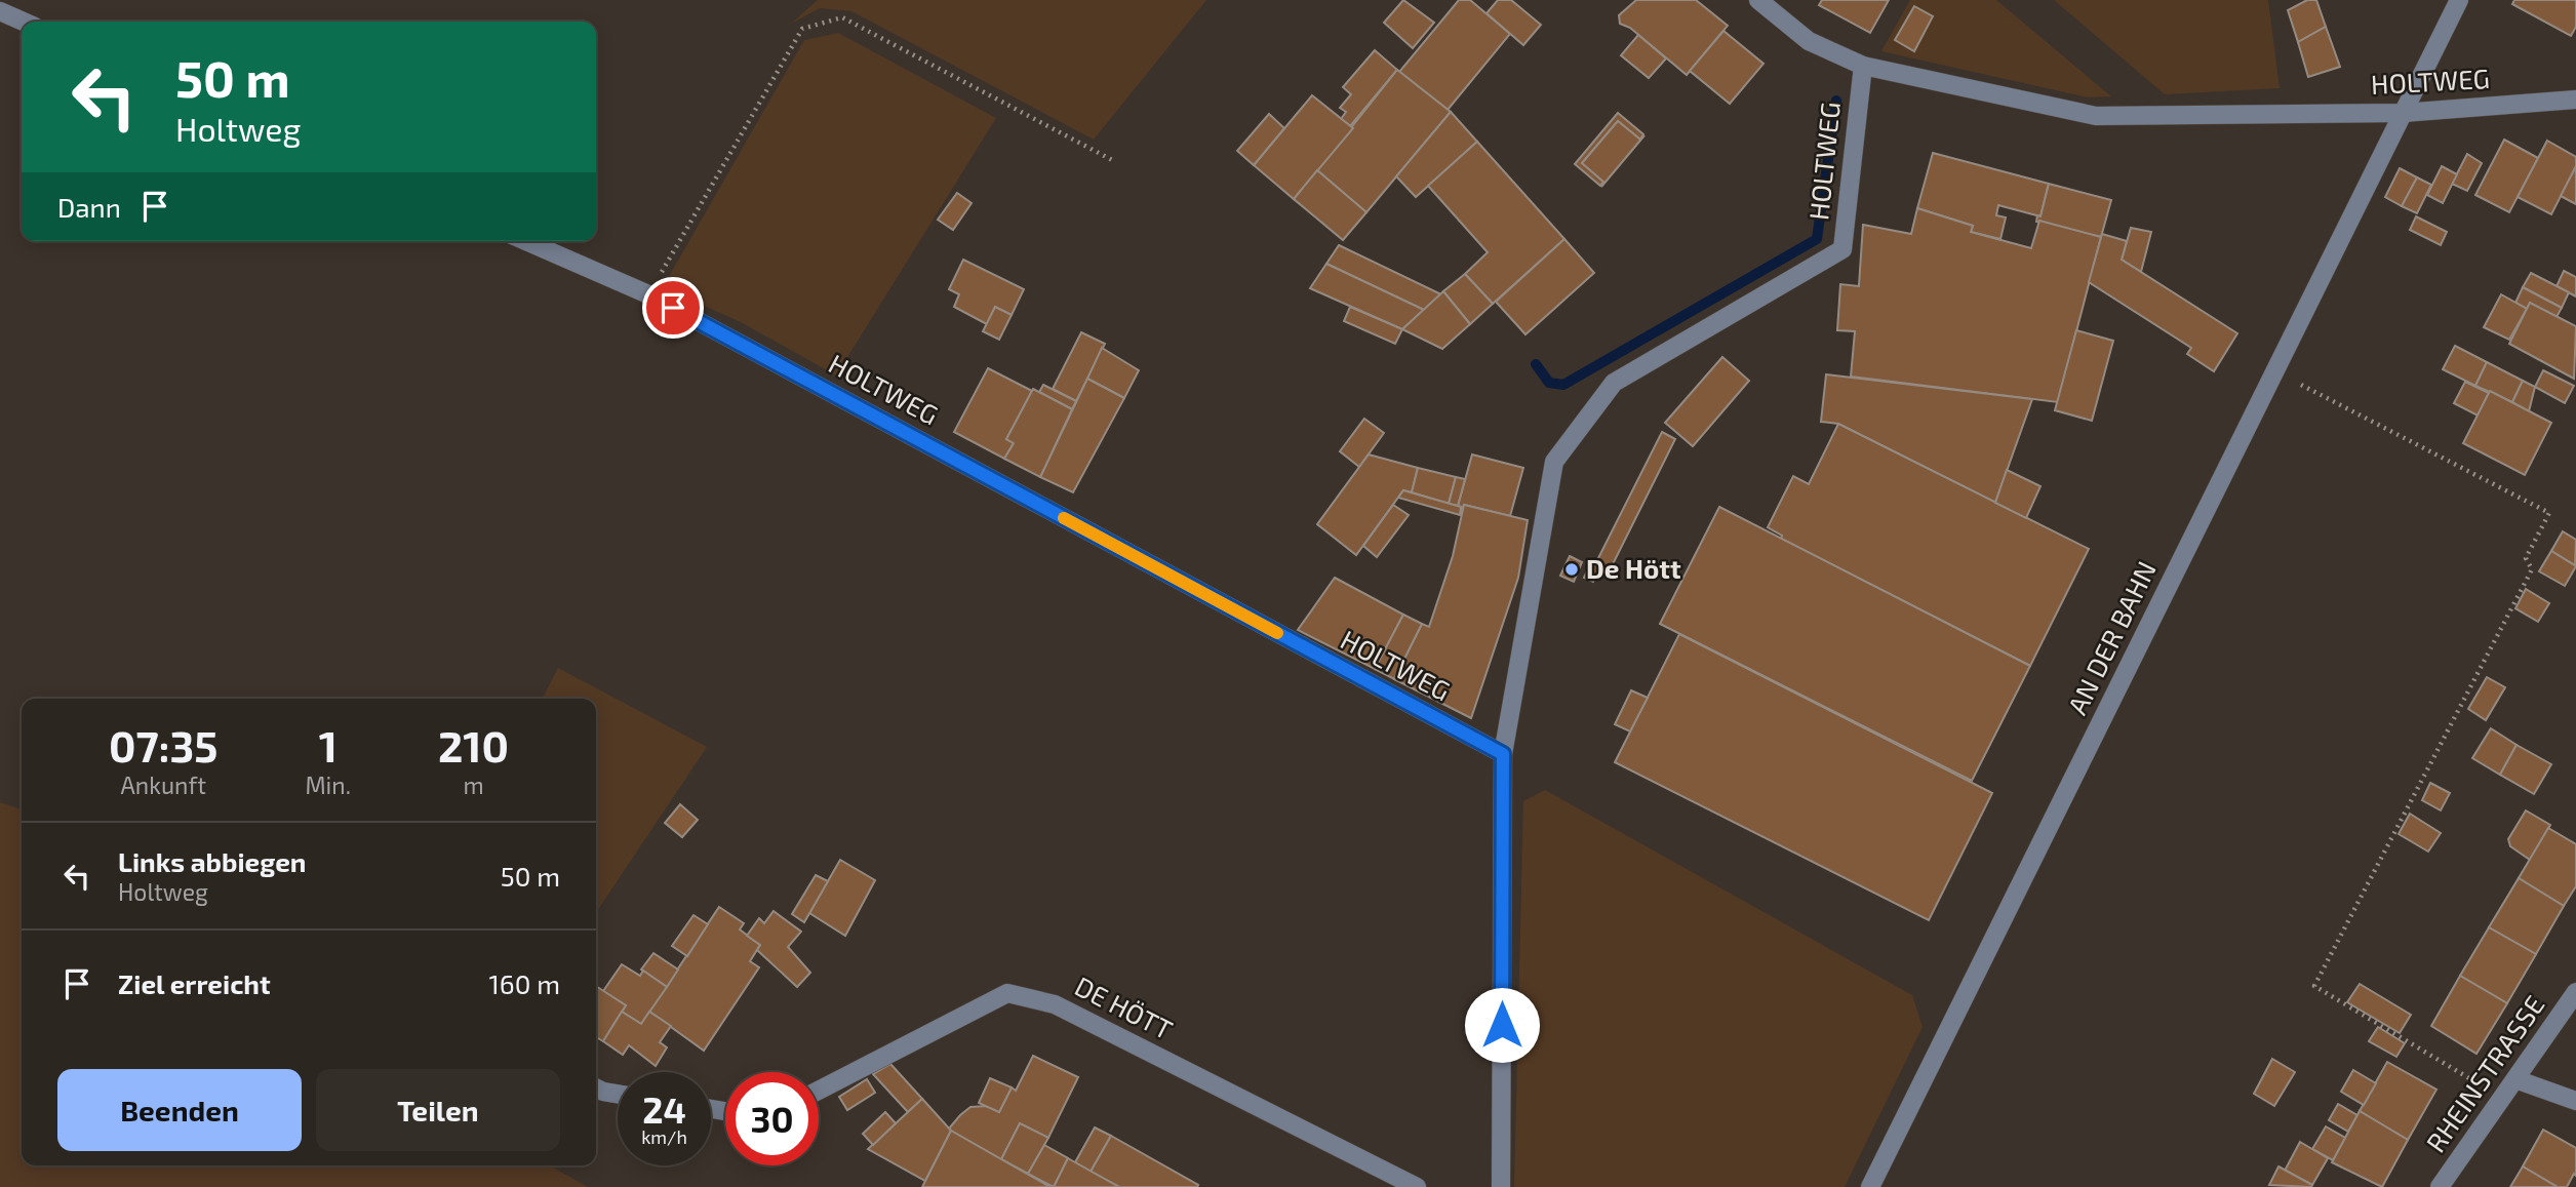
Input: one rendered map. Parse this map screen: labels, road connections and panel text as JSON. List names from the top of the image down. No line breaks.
{"streets":{"street":["HOLTWEG","AN DER BAHN","DE HÖTT","RHEINSTRASSE"]},"crossings":[["HOLTWEG","AN DER BAHN"]],"places":["De Hött"],"page":{"turn":["50 m","Holtweg"],"then":"Dann","eta":["07:35","Ankunft","1","Min.","210","m"],"list":[{"name":"Links abbiegen","note":"Holtweg","value":"50 m"},{"name":"Ziel erreicht","value":"160 m"}],"buttons":["Beenden","Teilen"],"speed":"24 km/h","limit":"30"}}
